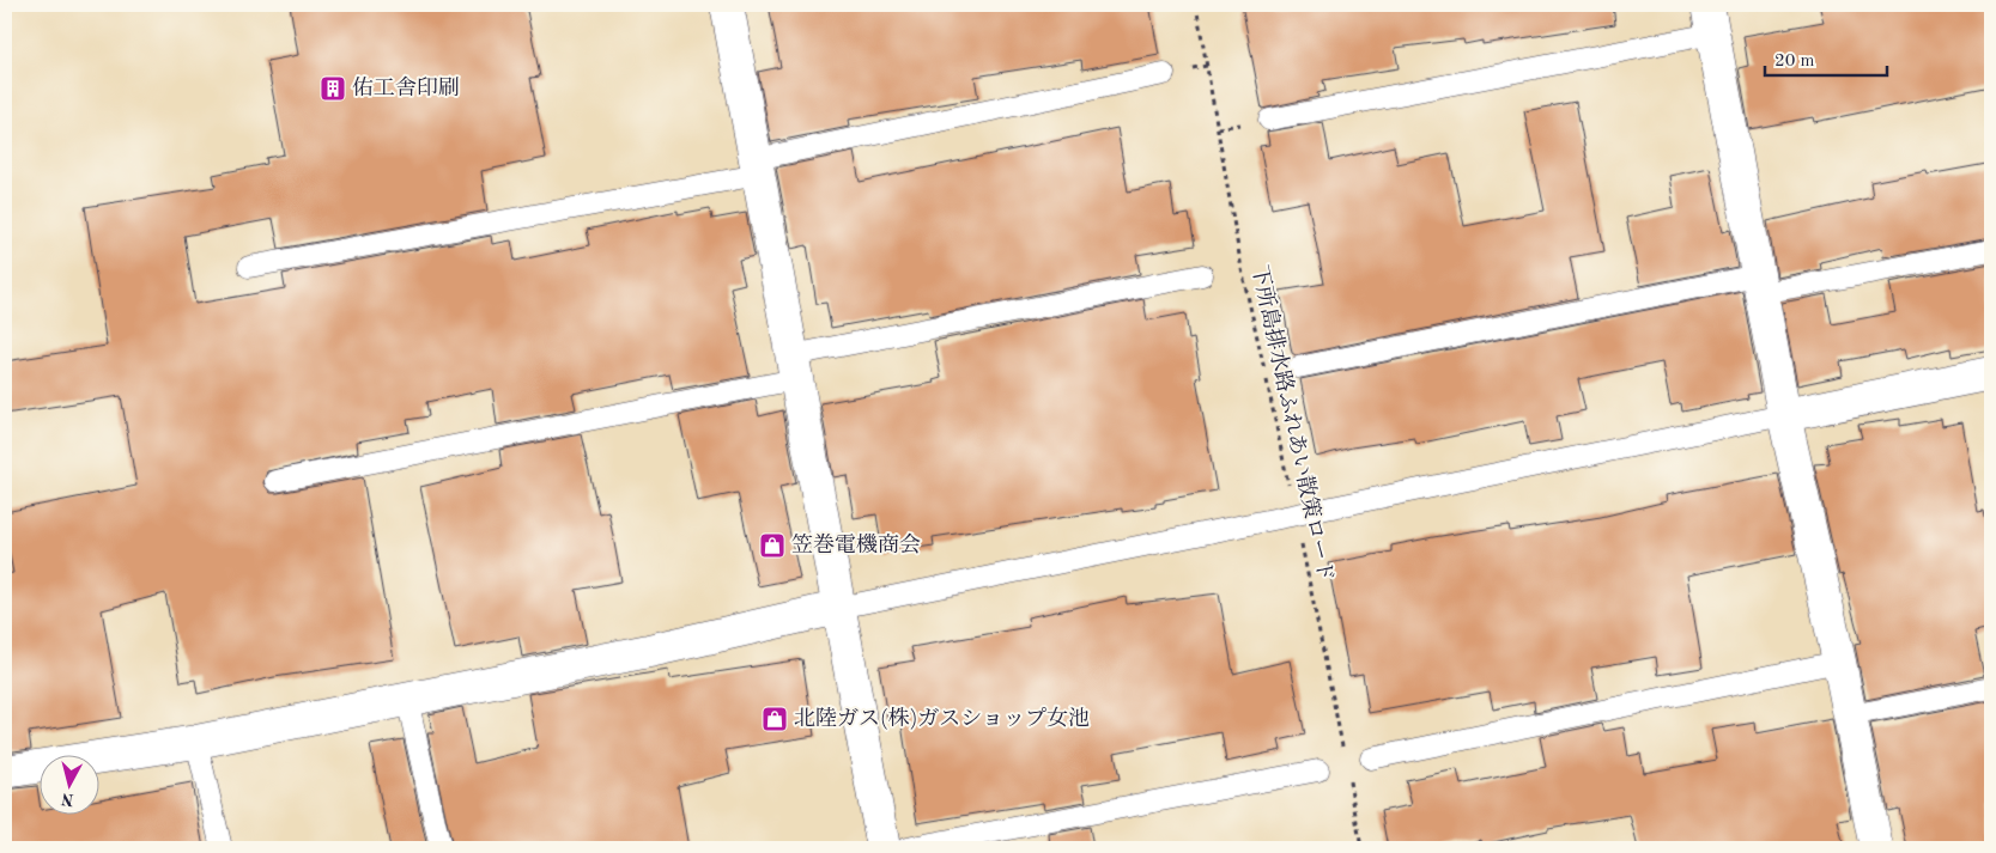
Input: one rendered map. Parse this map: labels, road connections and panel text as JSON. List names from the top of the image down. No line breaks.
{"streets":{"path":["下所島排水路ふれあい散策ロード"]},"places":{"building":["佑工舎印刷"],"shop":["笠巻電機商会","北陸ガス(株)ガスショップ女池"]},"scale_bar":"20 m","north":"bottom"}
